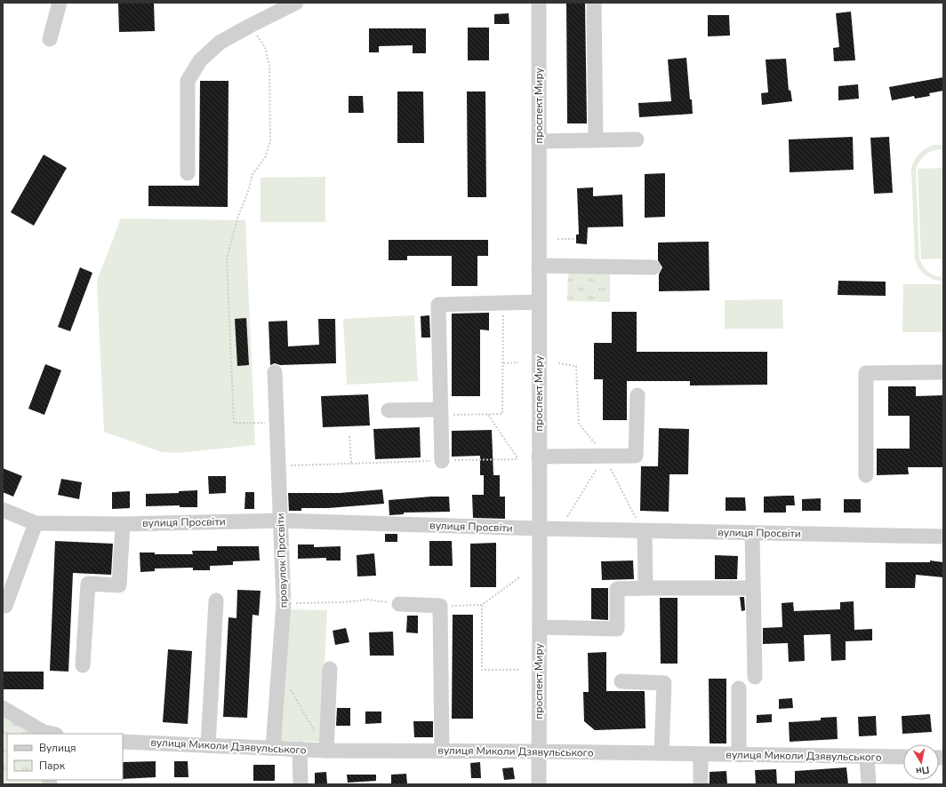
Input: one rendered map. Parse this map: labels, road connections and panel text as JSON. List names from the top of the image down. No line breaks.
{"streets":{"street":["проспект Миру","вулиця Просвіти","провулок Просвіти","вулиця Миколи Дзявульського"]},"crossings":[["проспект Миру","вулиця Просвіти"],["проспект Миру","вулиця Миколи Дзявульського"],["вулиця Просвіти","провулок Просвіти"],["провулок Просвіти","вулиця Миколи Дзявульського"]],"legend":["Вулиця","Парк"],"north":"bottom"}
